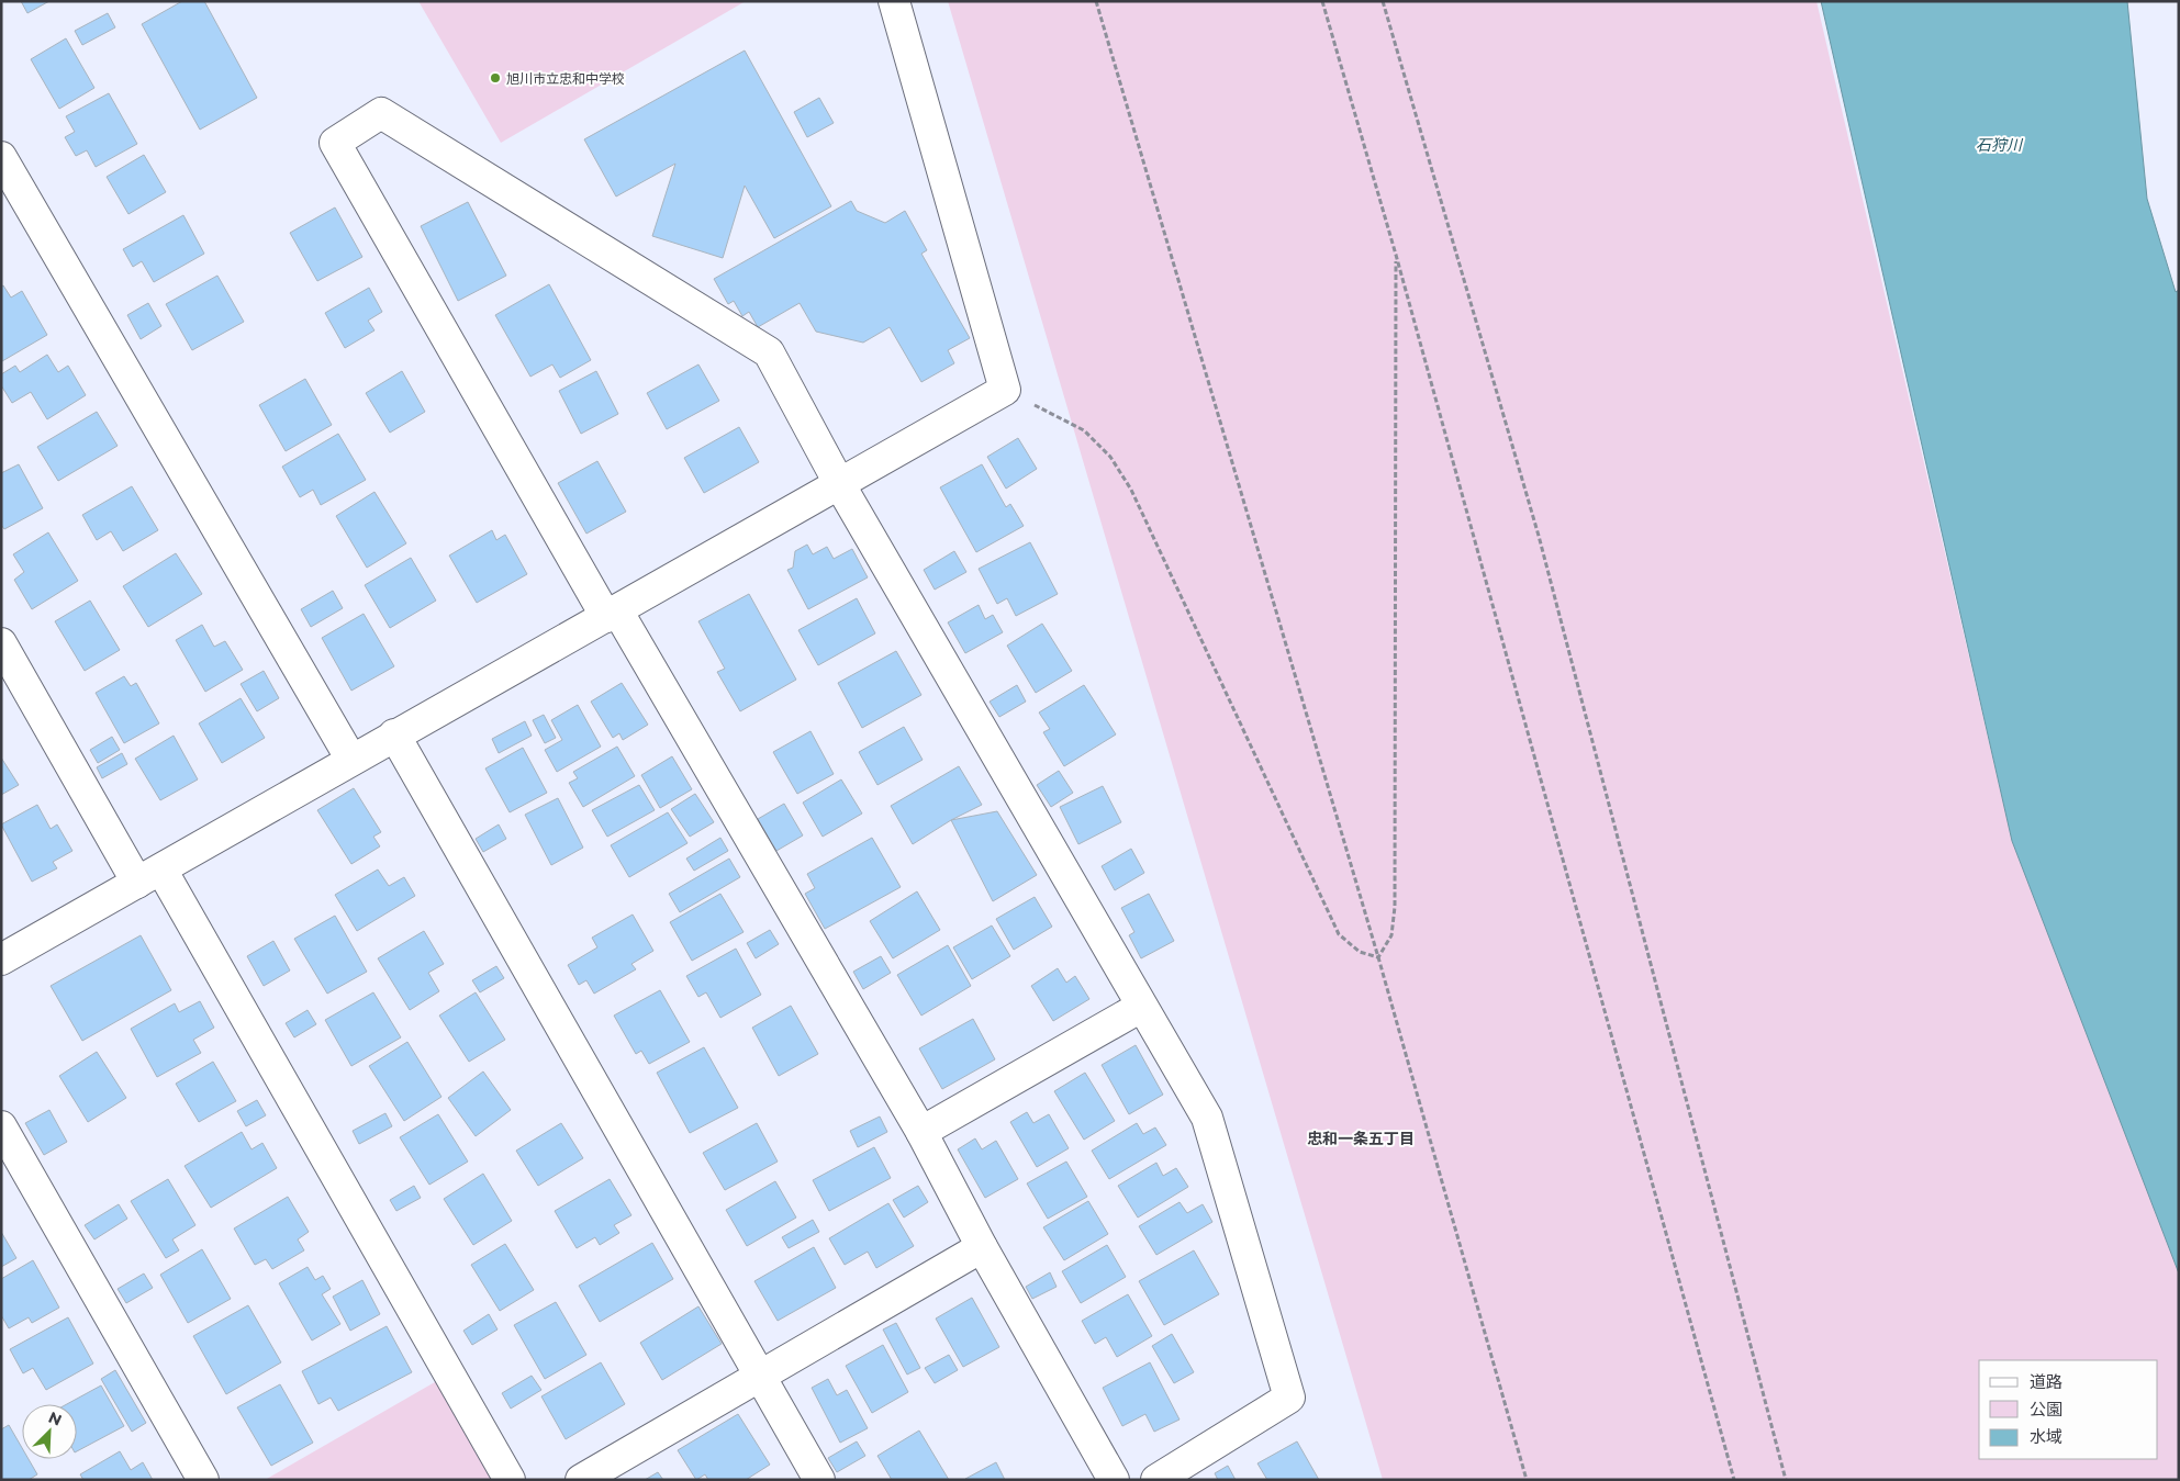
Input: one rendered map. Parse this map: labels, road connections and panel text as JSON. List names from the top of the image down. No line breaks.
{"districts":["忠和一条五丁目"],"water":["石狩川"],"places":["旭川市立忠和中学校"],"legend":["道路","公園","水域"],"north":"top right"}
